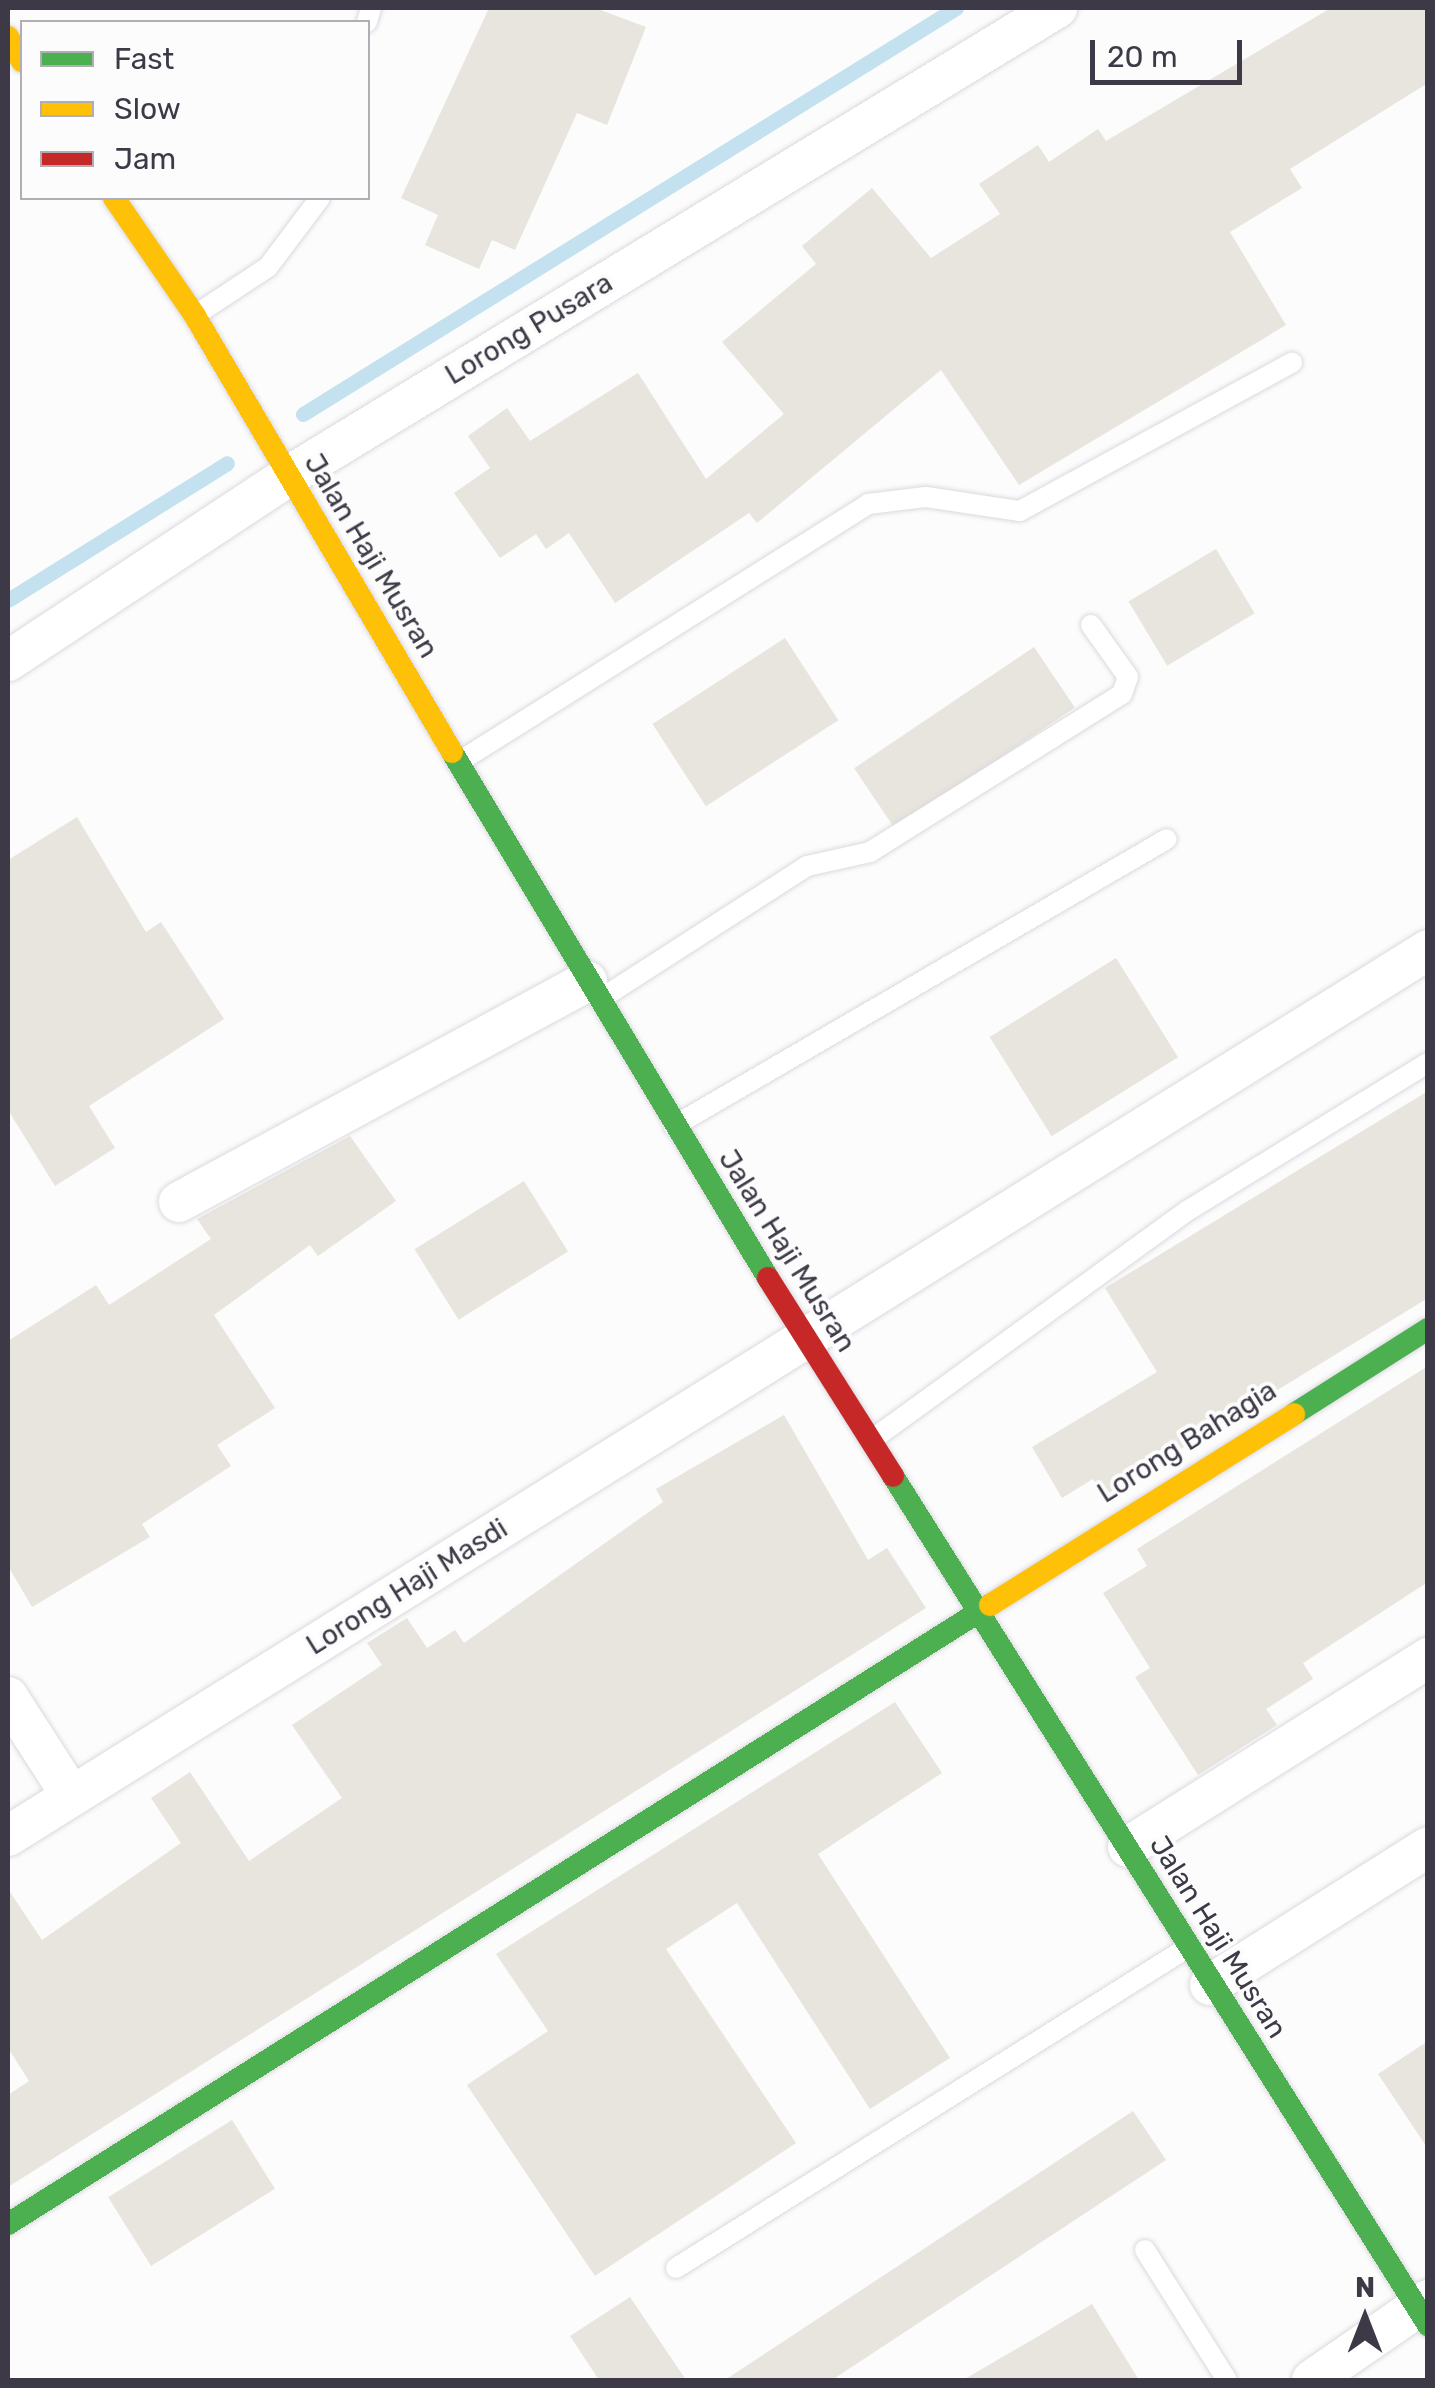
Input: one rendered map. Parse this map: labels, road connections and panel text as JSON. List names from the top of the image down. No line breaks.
{"streets":{"street":["Lorong Pusara","Jalan Haji Musran","Lorong Bahagia","Lorong Haji Masdi"]},"crossings":[["Lorong Pusara","Jalan Haji Musran"],["Jalan Haji Musran","Lorong Bahagia"],["Jalan Haji Musran","Lorong Haji Masdi"]],"legend":["Fast","Slow","Jam"],"scale_bar":"20 m","north":"top"}
